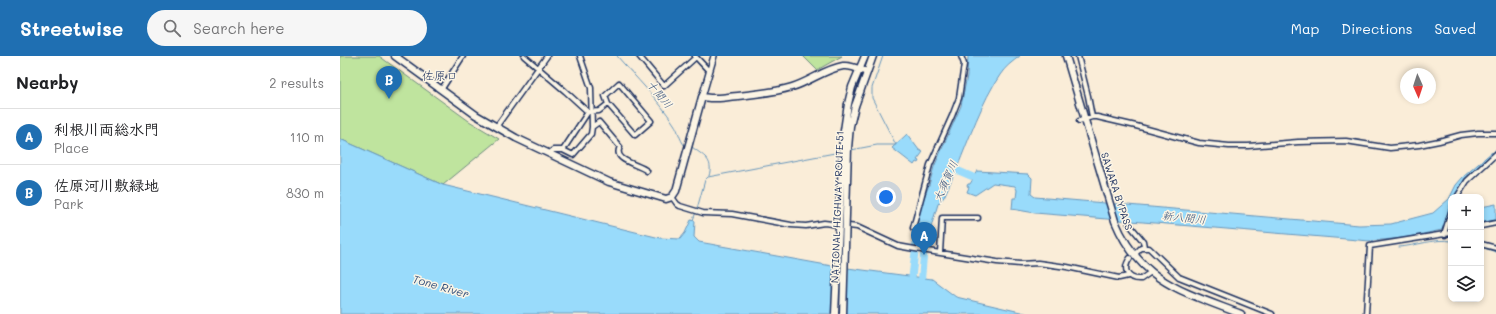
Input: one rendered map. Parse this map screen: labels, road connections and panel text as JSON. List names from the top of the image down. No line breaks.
{"streets":{"main road":["SAWARA BYPASS","NATIONAL HIGHWAY ROUTE 51"]},"districts":["佐原ロ"],"water":["十間川","大須賀川","新八間川","Tone River"],"north":"bottom","page":{"header":"Streetwise","search":"Search here","nav":["Map","Directions","Saved"],"heading":["Nearby","2 results"],"pins":["B","A"],"list":[{"mark":"A","name":"利根川両総水門","note":"Place","value":"110 m"},{"mark":"B","name":"佐原河川敷緑地","note":"Park","value":"830 m"}],"map_buttons":["+","−"]}}
